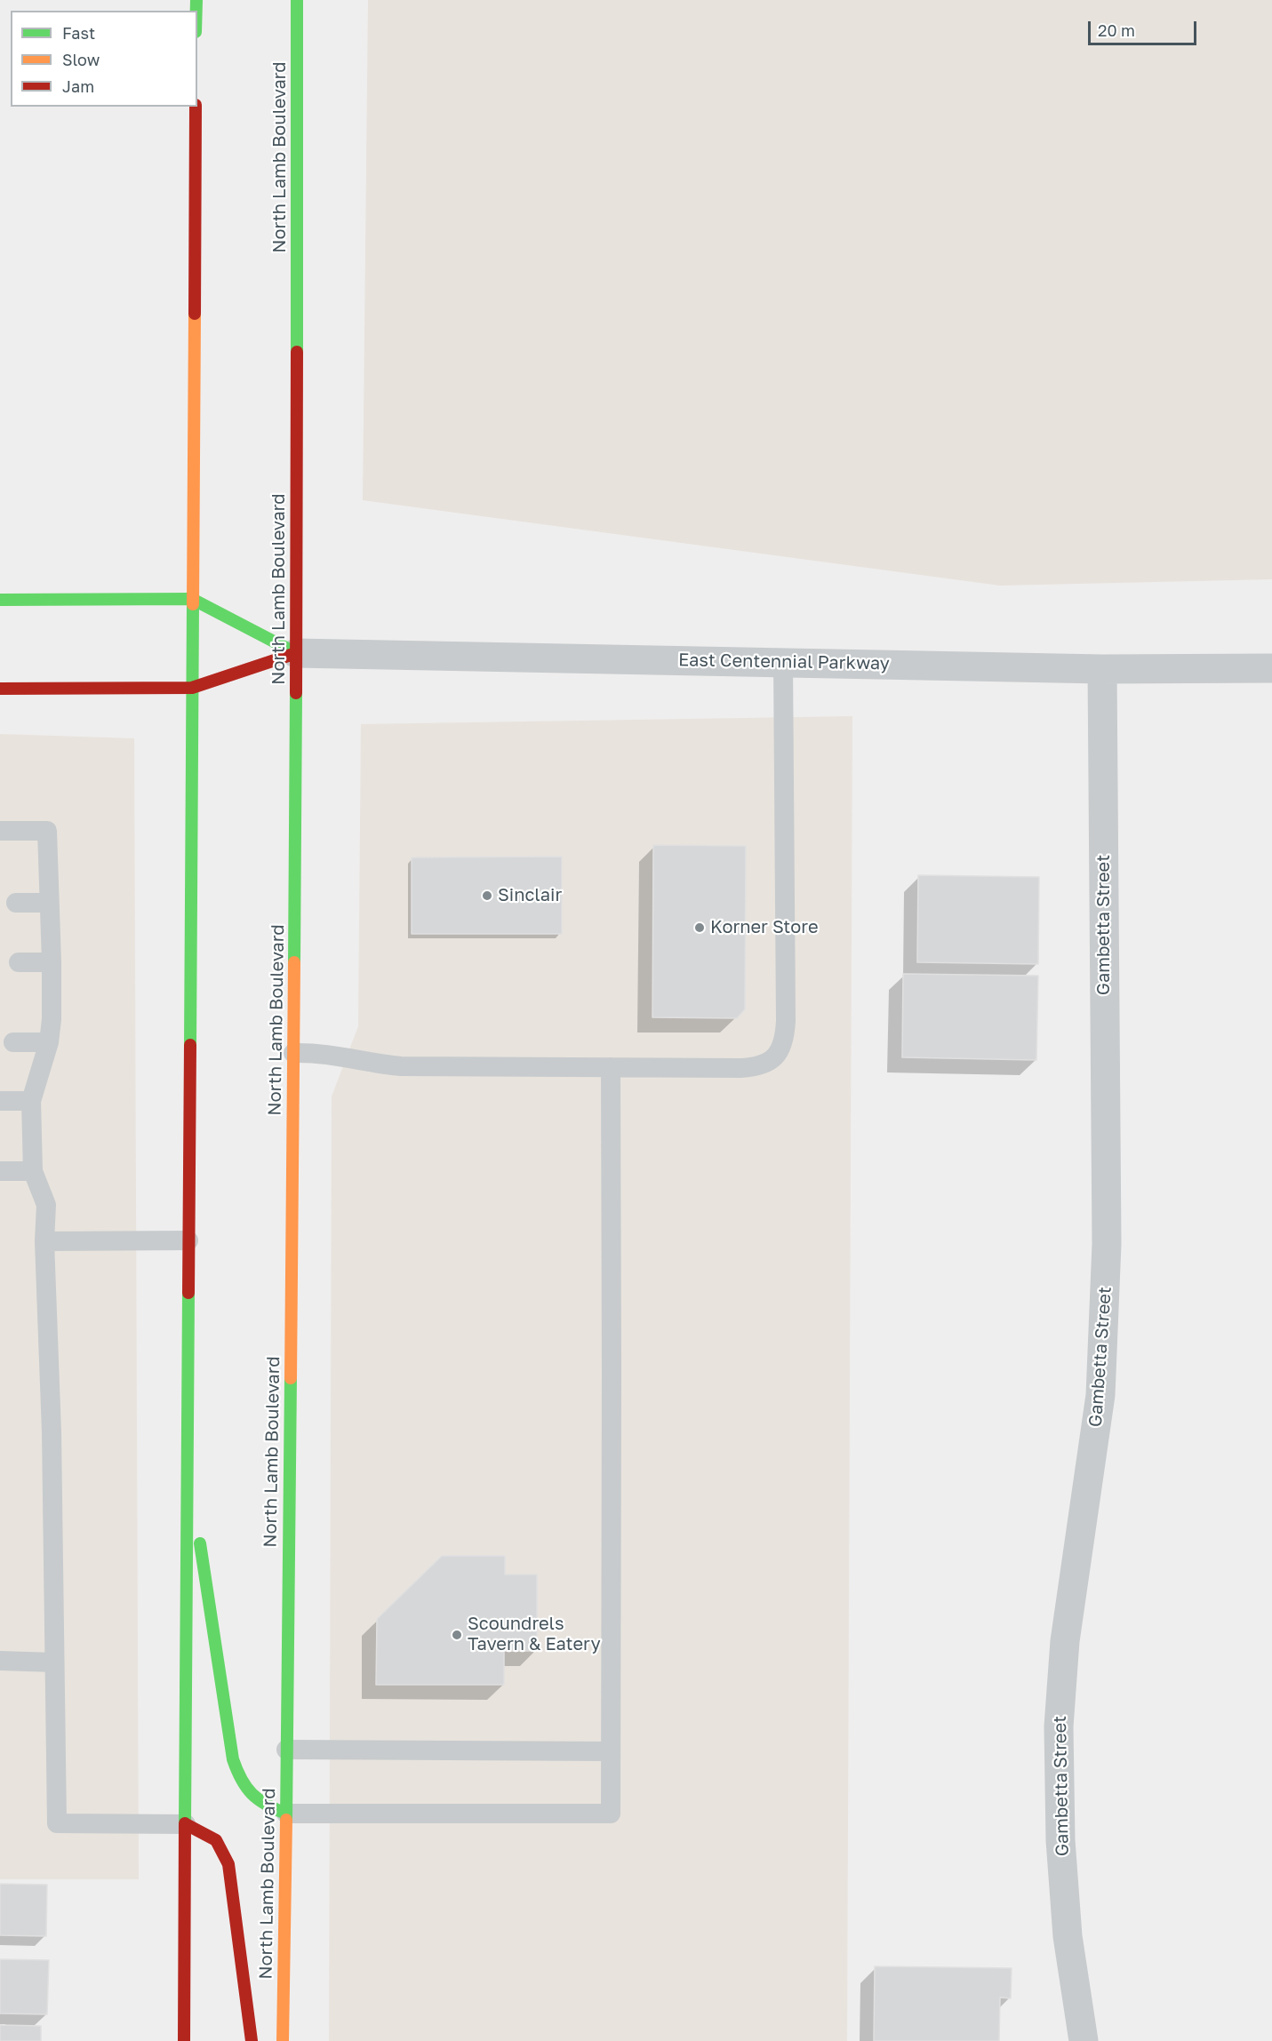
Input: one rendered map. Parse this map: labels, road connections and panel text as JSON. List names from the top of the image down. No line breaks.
{"streets":{"main road":["North Lamb Boulevard","East Centennial Parkway"],"street":["Gambetta Street"]},"crossings":[["North Lamb Boulevard","East Centennial Parkway"],["East Centennial Parkway","Gambetta Street"]],"places":["Sinclair","Korner Store","Scoundrels Tavern & Eatery"],"legend":["Fast","Slow","Jam"],"scale_bar":"20 m"}
